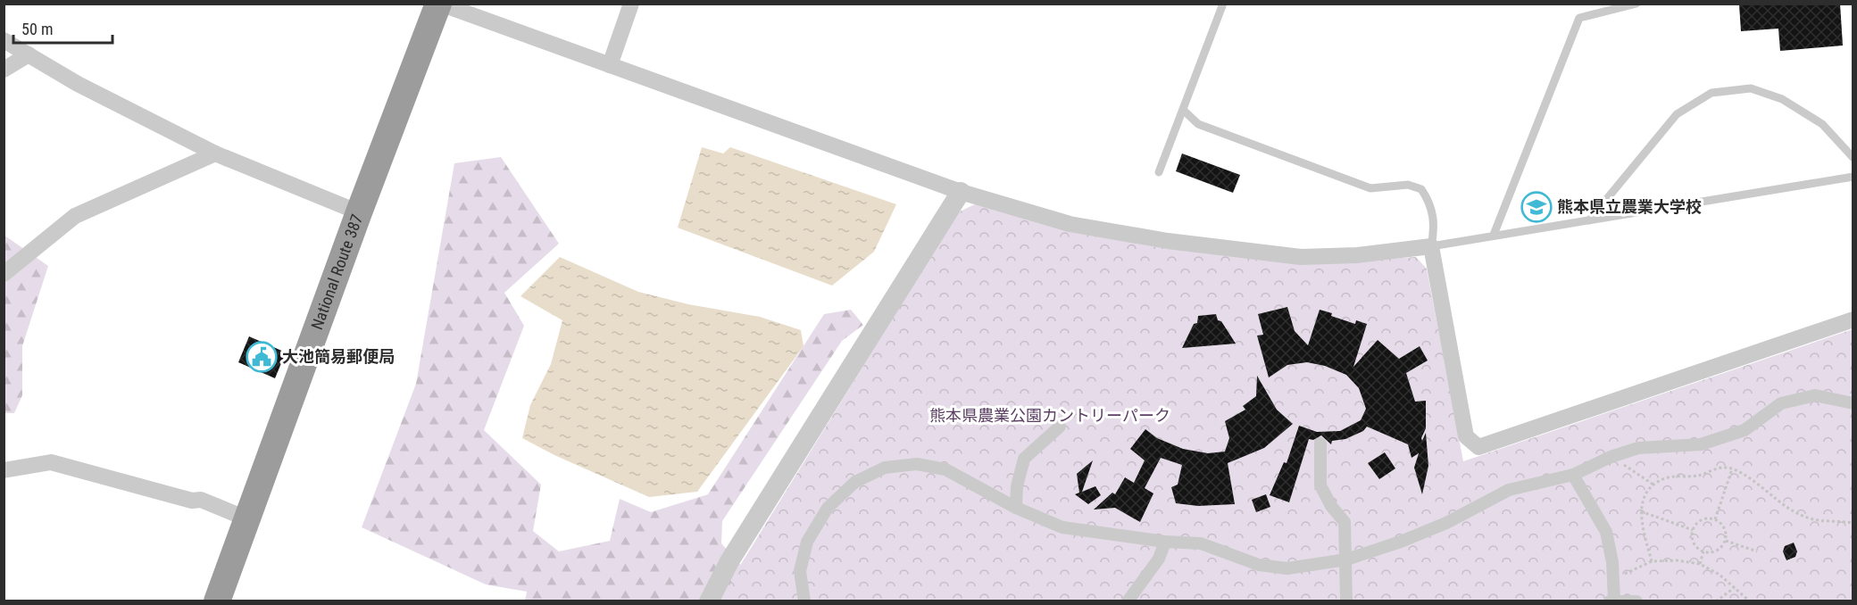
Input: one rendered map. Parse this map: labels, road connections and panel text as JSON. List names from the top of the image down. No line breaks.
{"streets":{"highway":["National Route 387"]},"parks":["熊本県農業公園カントリーパーク"],"places":{"school or university":["熊本県立農業大学校"],"public building":["大池簡易郵便局"]},"scale_bar":"50 m"}
